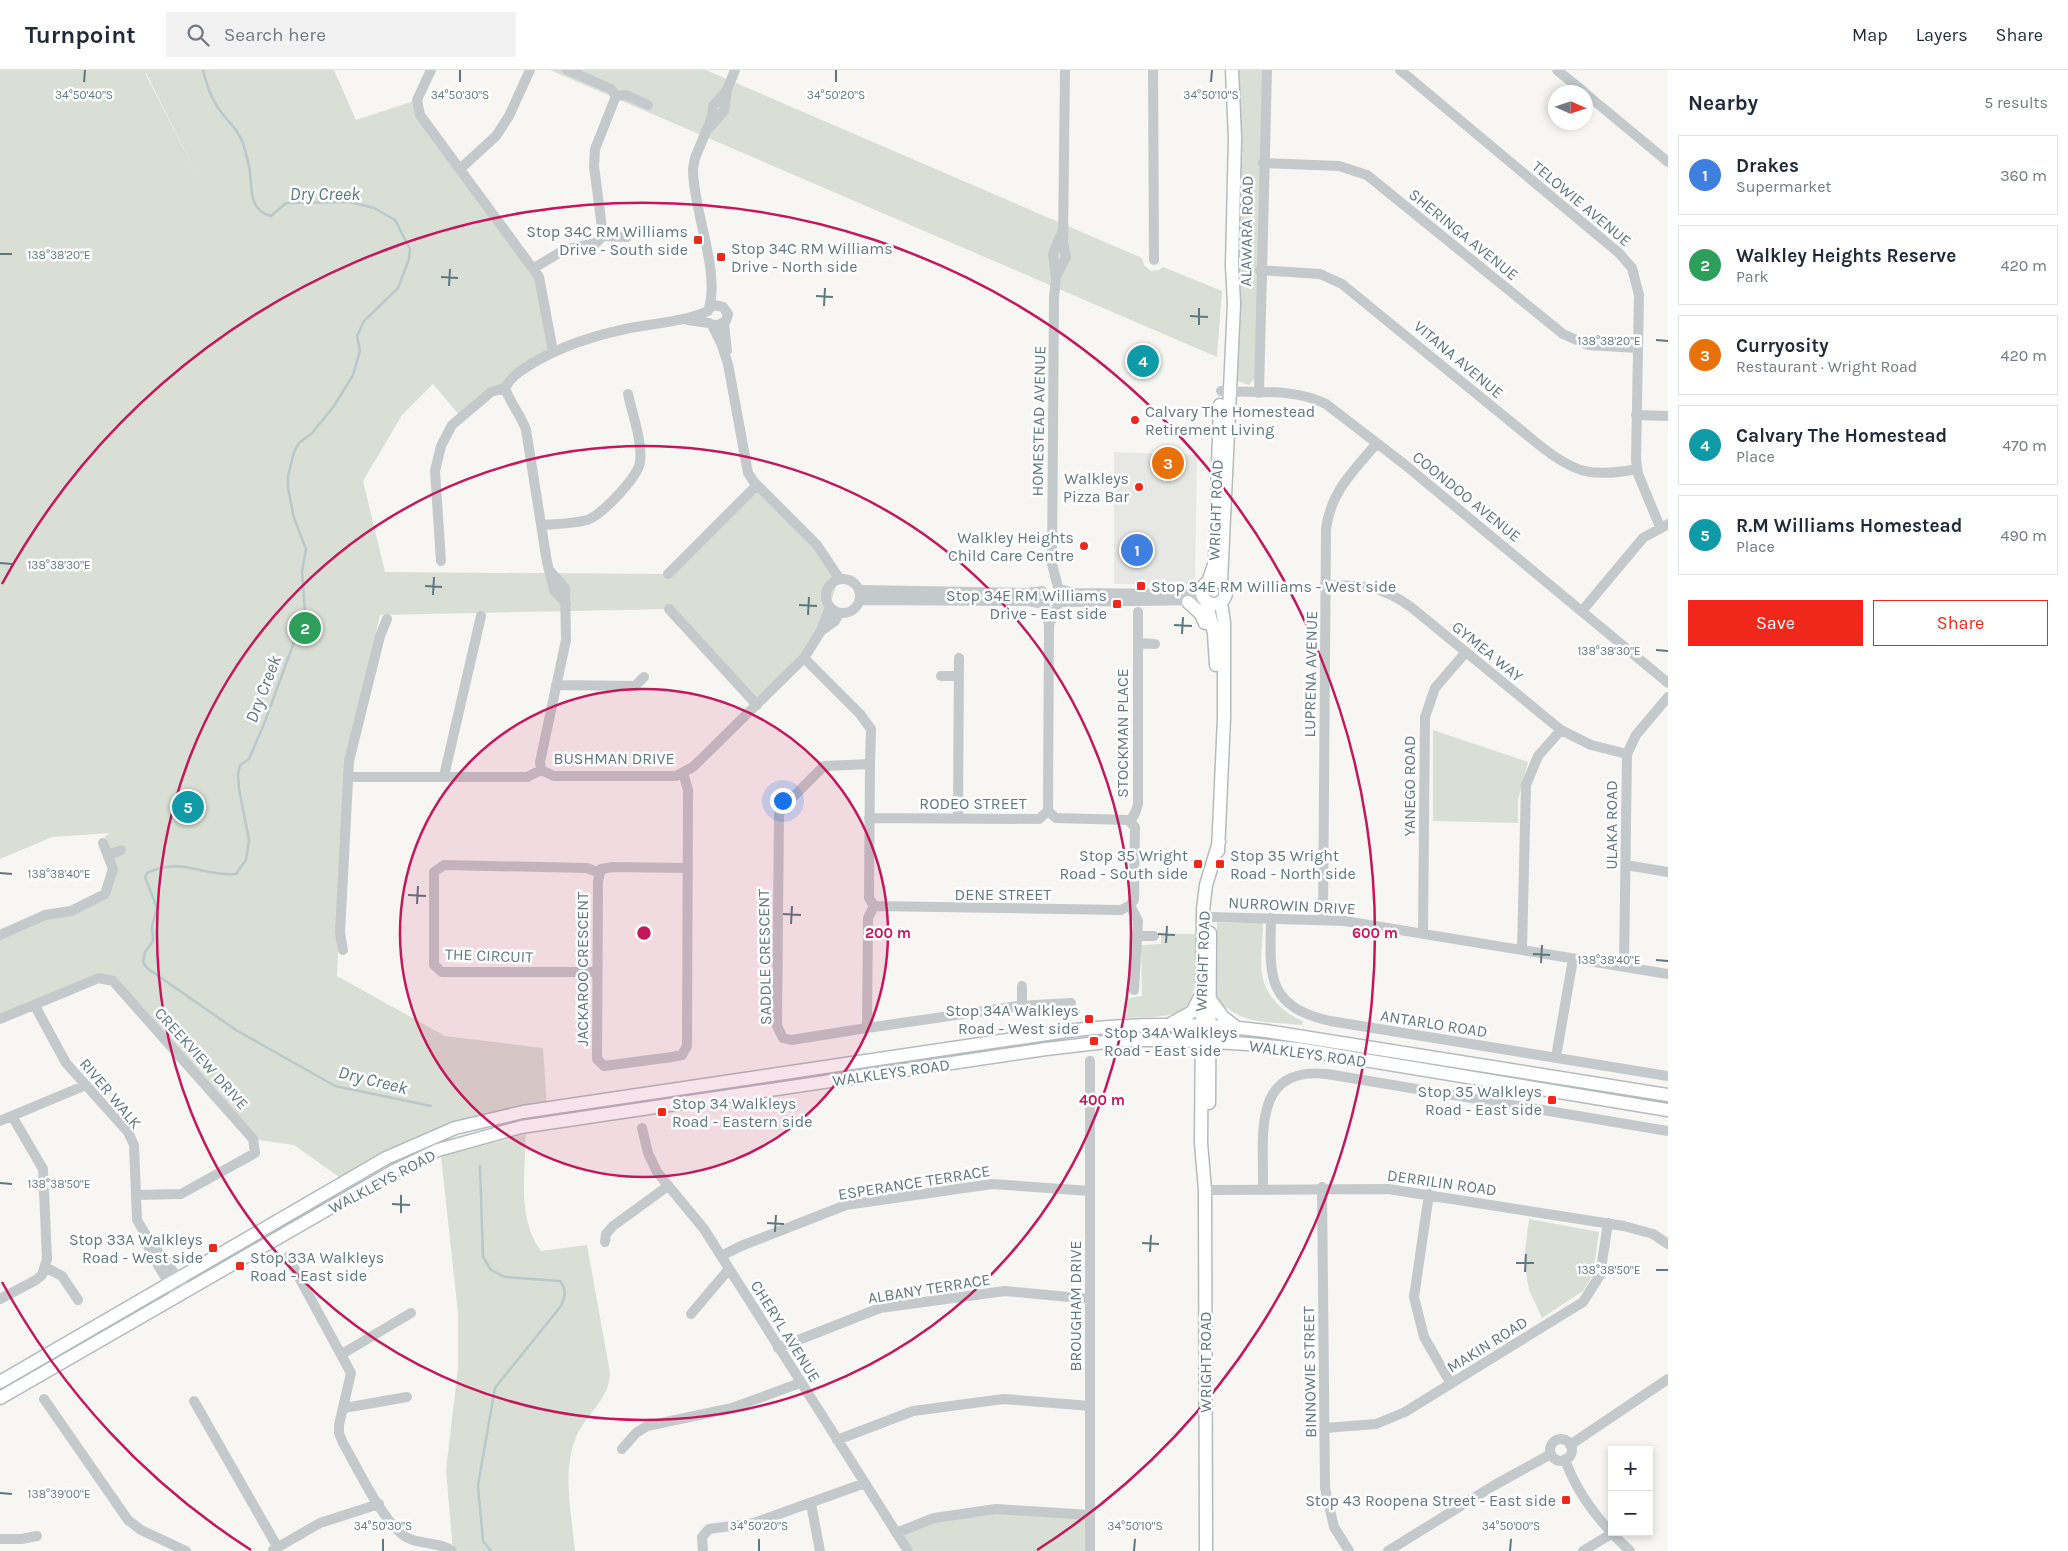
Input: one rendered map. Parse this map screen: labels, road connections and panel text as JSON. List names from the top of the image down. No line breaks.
{"streets":{"main road":["WRIGHT ROAD","WALKLEYS ROAD"],"street":["TELOWIE AVENUE","ALAWARA ROAD","SHERINGA AVENUE","VITANA AVENUE","HOMESTEAD AVENUE","COONDOO AVENUE","GYMEA WAY","LUPRENA AVENUE","STOCKMAN PLACE","BUSHMAN DRIVE","YANEGO ROAD","RODEO STREET","ULAKA ROAD","DENE STREET","NURROWIN DRIVE","THE CIRCUIT","SADDLE CRESCENT","JACKAROO CRESCENT","ANTARLO ROAD","CREEKVIEW DRIVE","RIVER WALK","ESPERANCE TERRACE","DERRILIN ROAD","ALBANY TERRACE","BROUGHAM DRIVE","CHERYL AVENUE","MAKIN ROAD","BINNOWIE STREET"]},"crossings":[["TELOWIE AVENUE","SHERINGA AVENUE"],["TELOWIE AVENUE","VITANA AVENUE"],["ALAWARA ROAD","SHERINGA AVENUE"],["ALAWARA ROAD","VITANA AVENUE"],["ALAWARA ROAD","COONDOO AVENUE"],["COONDOO AVENUE","WRIGHT ROAD"],["COONDOO AVENUE","LUPRENA AVENUE"],["WRIGHT ROAD","NURROWIN DRIVE"],["WRIGHT ROAD","WALKLEYS ROAD"],["WRIGHT ROAD","DERRILIN ROAD"],["GYMEA WAY","LUPRENA AVENUE"],["GYMEA WAY","YANEGO ROAD"],["GYMEA WAY","ULAKA ROAD"],["LUPRENA AVENUE","NURROWIN DRIVE"],["STOCKMAN PLACE","RODEO STREET"],["STOCKMAN PLACE","DENE STREET"],["BUSHMAN DRIVE","JACKAROO CRESCENT"],["YANEGO ROAD","NURROWIN DRIVE"],["ULAKA ROAD","NURROWIN DRIVE"],["NURROWIN DRIVE","ANTARLO ROAD"],["THE CIRCUIT","JACKAROO CRESCENT"],["WALKLEYS ROAD","RIVER WALK"],["CREEKVIEW DRIVE","RIVER WALK"],["ESPERANCE TERRACE","BROUGHAM DRIVE"],["ESPERANCE TERRACE","CHERYL AVENUE"],["DERRILIN ROAD","MAKIN ROAD"],["DERRILIN ROAD","BINNOWIE STREET"],["ALBANY TERRACE","BROUGHAM DRIVE"],["ALBANY TERRACE","CHERYL AVENUE"],["MAKIN ROAD","BINNOWIE STREET"]],"water":["Dry Creek"],"places":{"transit":["Stop 34C RM Williams Drive - South side","Stop 34C RM Williams Drive - North side","Stop 34E RM Williams - West side","Stop 34E RM Williams Drive - East side","Stop 35 Wright Road - South side","Stop 35 Wright Road - North side","Stop 34A Walkleys Road - West side","Stop 34A Walkleys Road - East side","Stop 35 Walkleys Road - East side","Stop 34 Walkleys Road - Eastern side","Stop 33A Walkleys Road - West side","Stop 33A Walkleys Road - East side","Stop 43 Roopena Street - East side"],"other":["Calvary The Homestead Retirement Living","Walkleys Pizza Bar","Walkley Heights Child Care Centre"]},"north":"right","page":{"header":"Turnpoint","search":"Search here","nav":["Map","Layers","Share"],"heading":["Nearby","5 results"],"list":[{"mark":"1","name":"Drakes","note":"Supermarket","value":"360 m"},{"mark":"2","name":"Walkley Heights Reserve","note":"Park","value":"420 m"},{"mark":"3","name":"Curryosity","note":"Restaurant · Wright Road","value":"420 m"},{"mark":"4","name":"Calvary The Homestead","note":"Place","value":"470 m"},{"mark":"5","name":"R.M Williams Homestead","note":"Place","value":"490 m"}],"pins":["4","3","1","2","5"],"buttons":["Save","Share"],"map_buttons":["+","−"]},"coordinates":["34°50'40\"S","34°50'30\"S","34°50'20\"S","34°50'10\"S","138°38'20\"E","138°38'30\"E","138°38'40\"E","138°38'50\"E","138°39'00\"E","34°50'00\"S"],"rings":["200 m","600 m","400 m"]}
